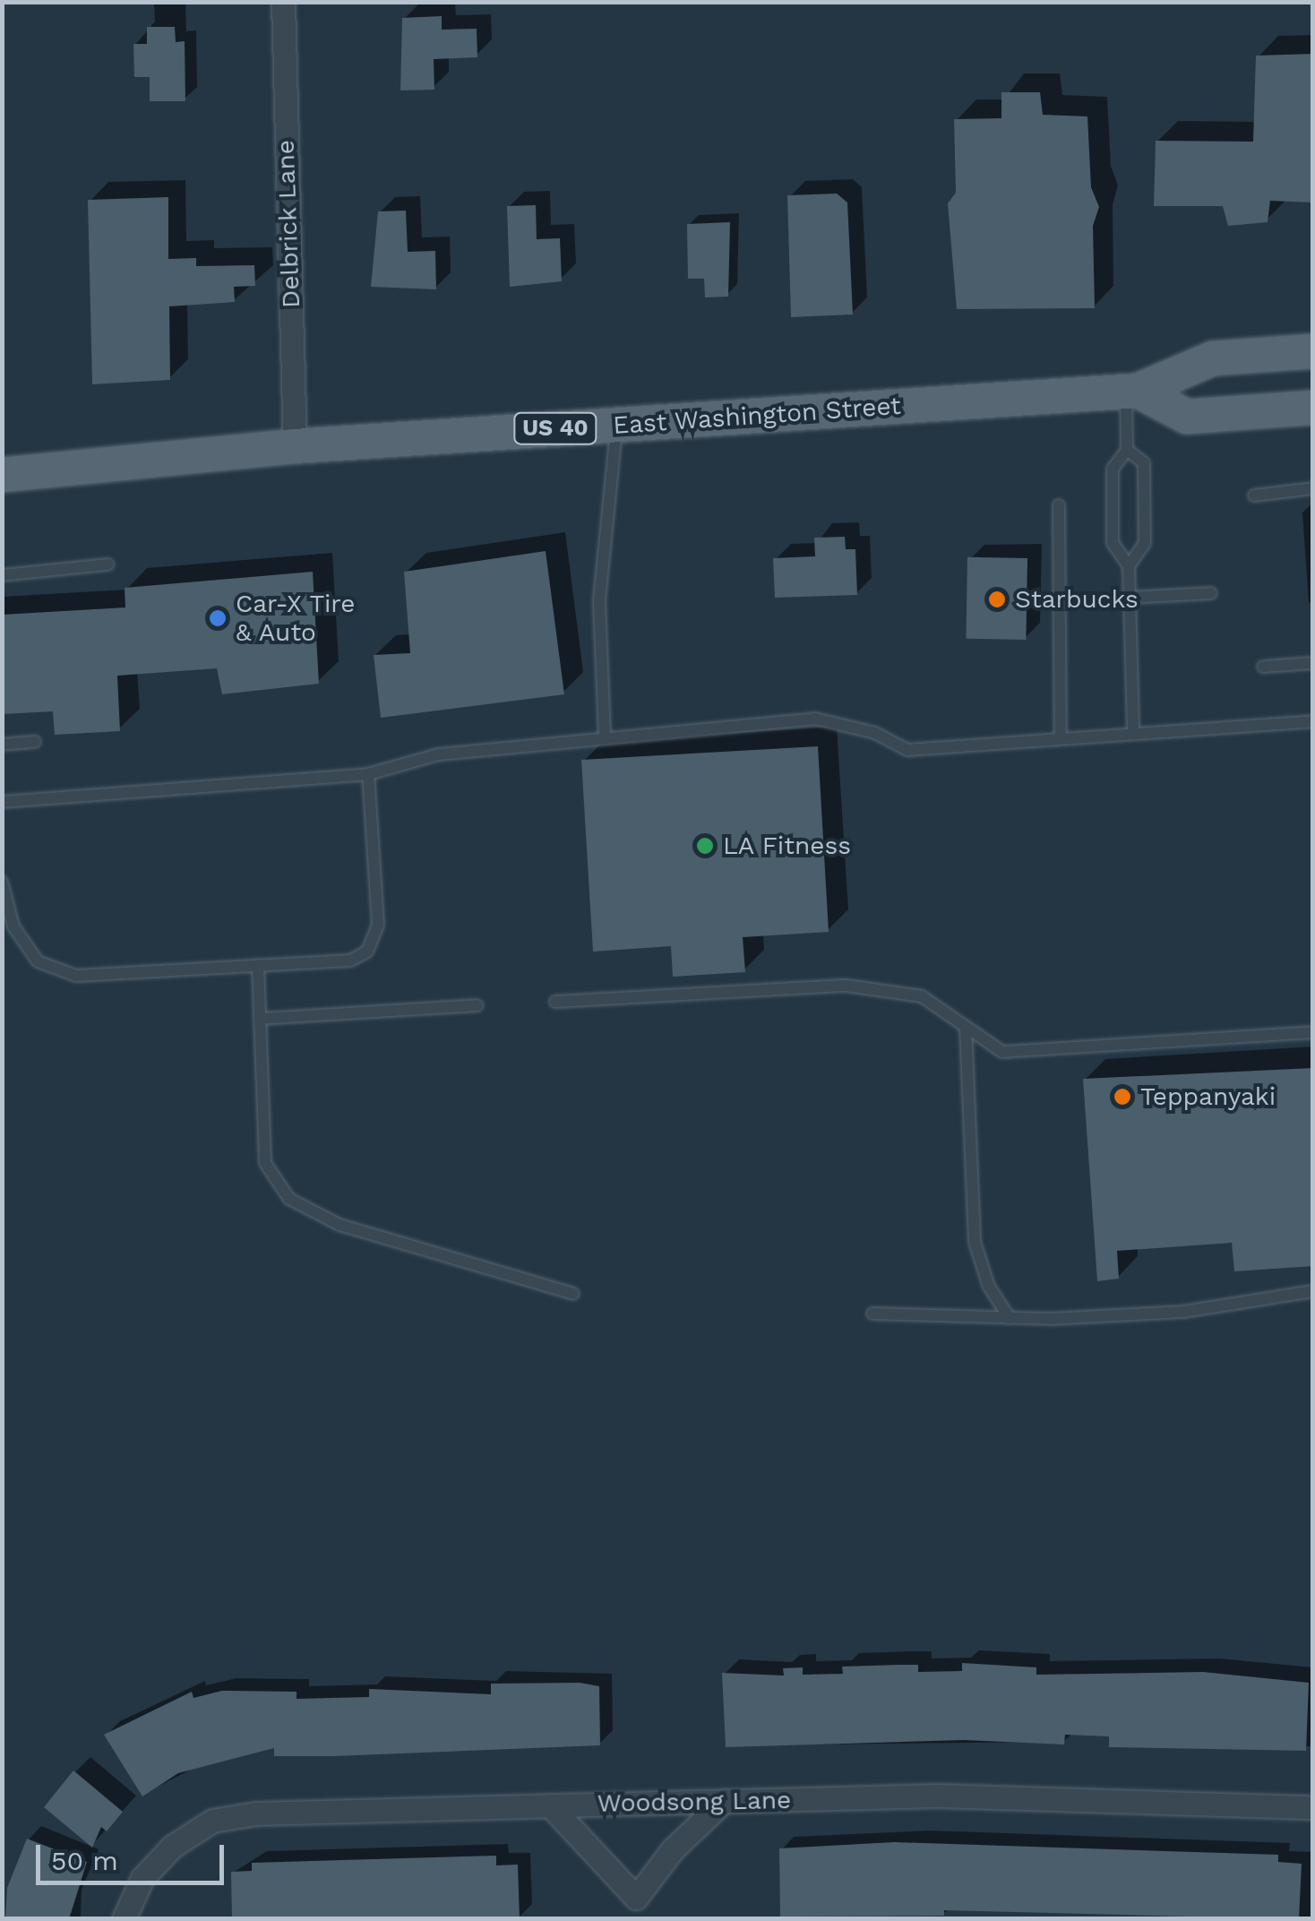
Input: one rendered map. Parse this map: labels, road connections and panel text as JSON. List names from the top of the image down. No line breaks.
{"streets":{"main road":["East Washington Street","US 40"],"street":["Delbrick Lane","Woodsong Lane"]},"crossings":[["Delbrick Lane","East Washington Street"]],"places":["Starbucks","Car-X Tire & Auto","LA Fitness","Teppanyaki"],"scale_bar":"50 m"}
